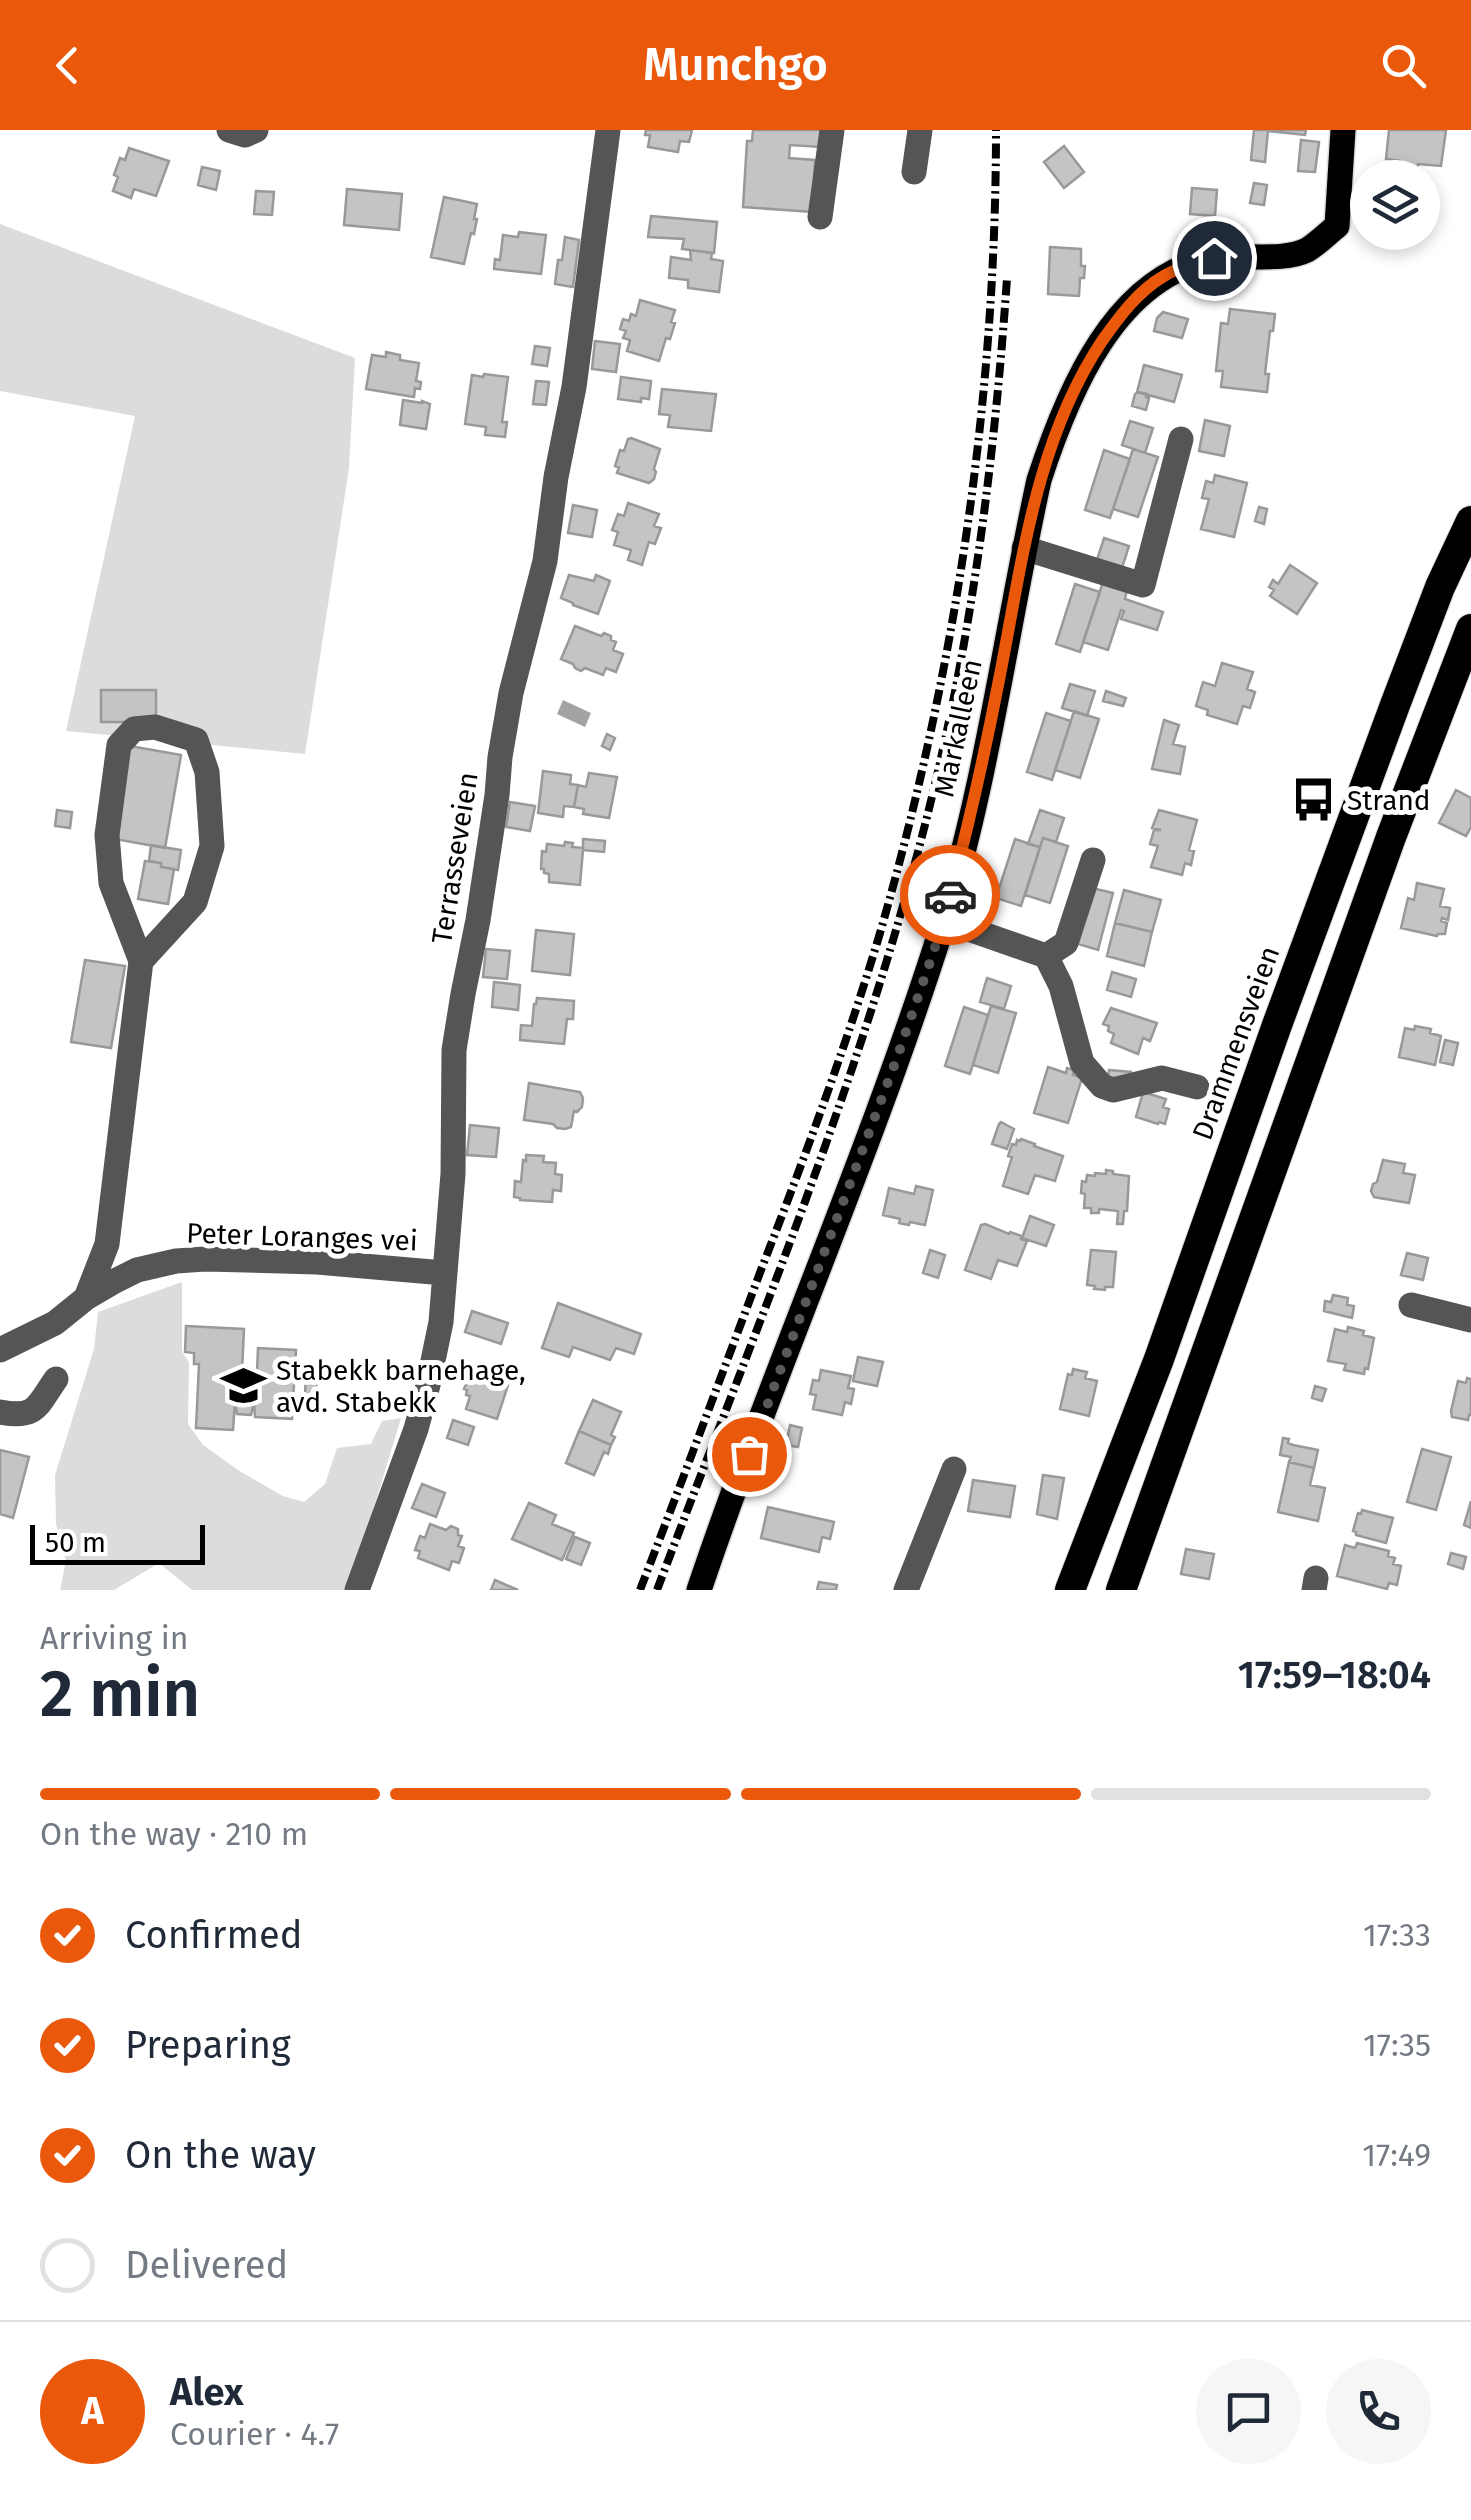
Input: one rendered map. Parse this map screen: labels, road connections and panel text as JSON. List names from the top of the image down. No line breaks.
{"streets":{"highway":["Drammensveien"],"main road":["Markalleen"],"street":["Terrasseveien","Peter Loranges vei"]},"crossings":[["Terrasseveien","Peter Loranges vei"]],"places":{"bus stop":["Strand"],"school or university":["Stabekk barnehage, avd. Stabekk"]},"scale_bar":"50 m","page":{"header":"Munchgo","scale":"50 m","heading":["2 min","Arriving in","17:59–18:04"],"panel":["Alex","Courier · 4.7"],"bar":"On the way · 210 m","list":[["Confirmed","17:33"],["Preparing","17:35"],["On the way","17:49"],"Delivered"],"round":"A"}}
